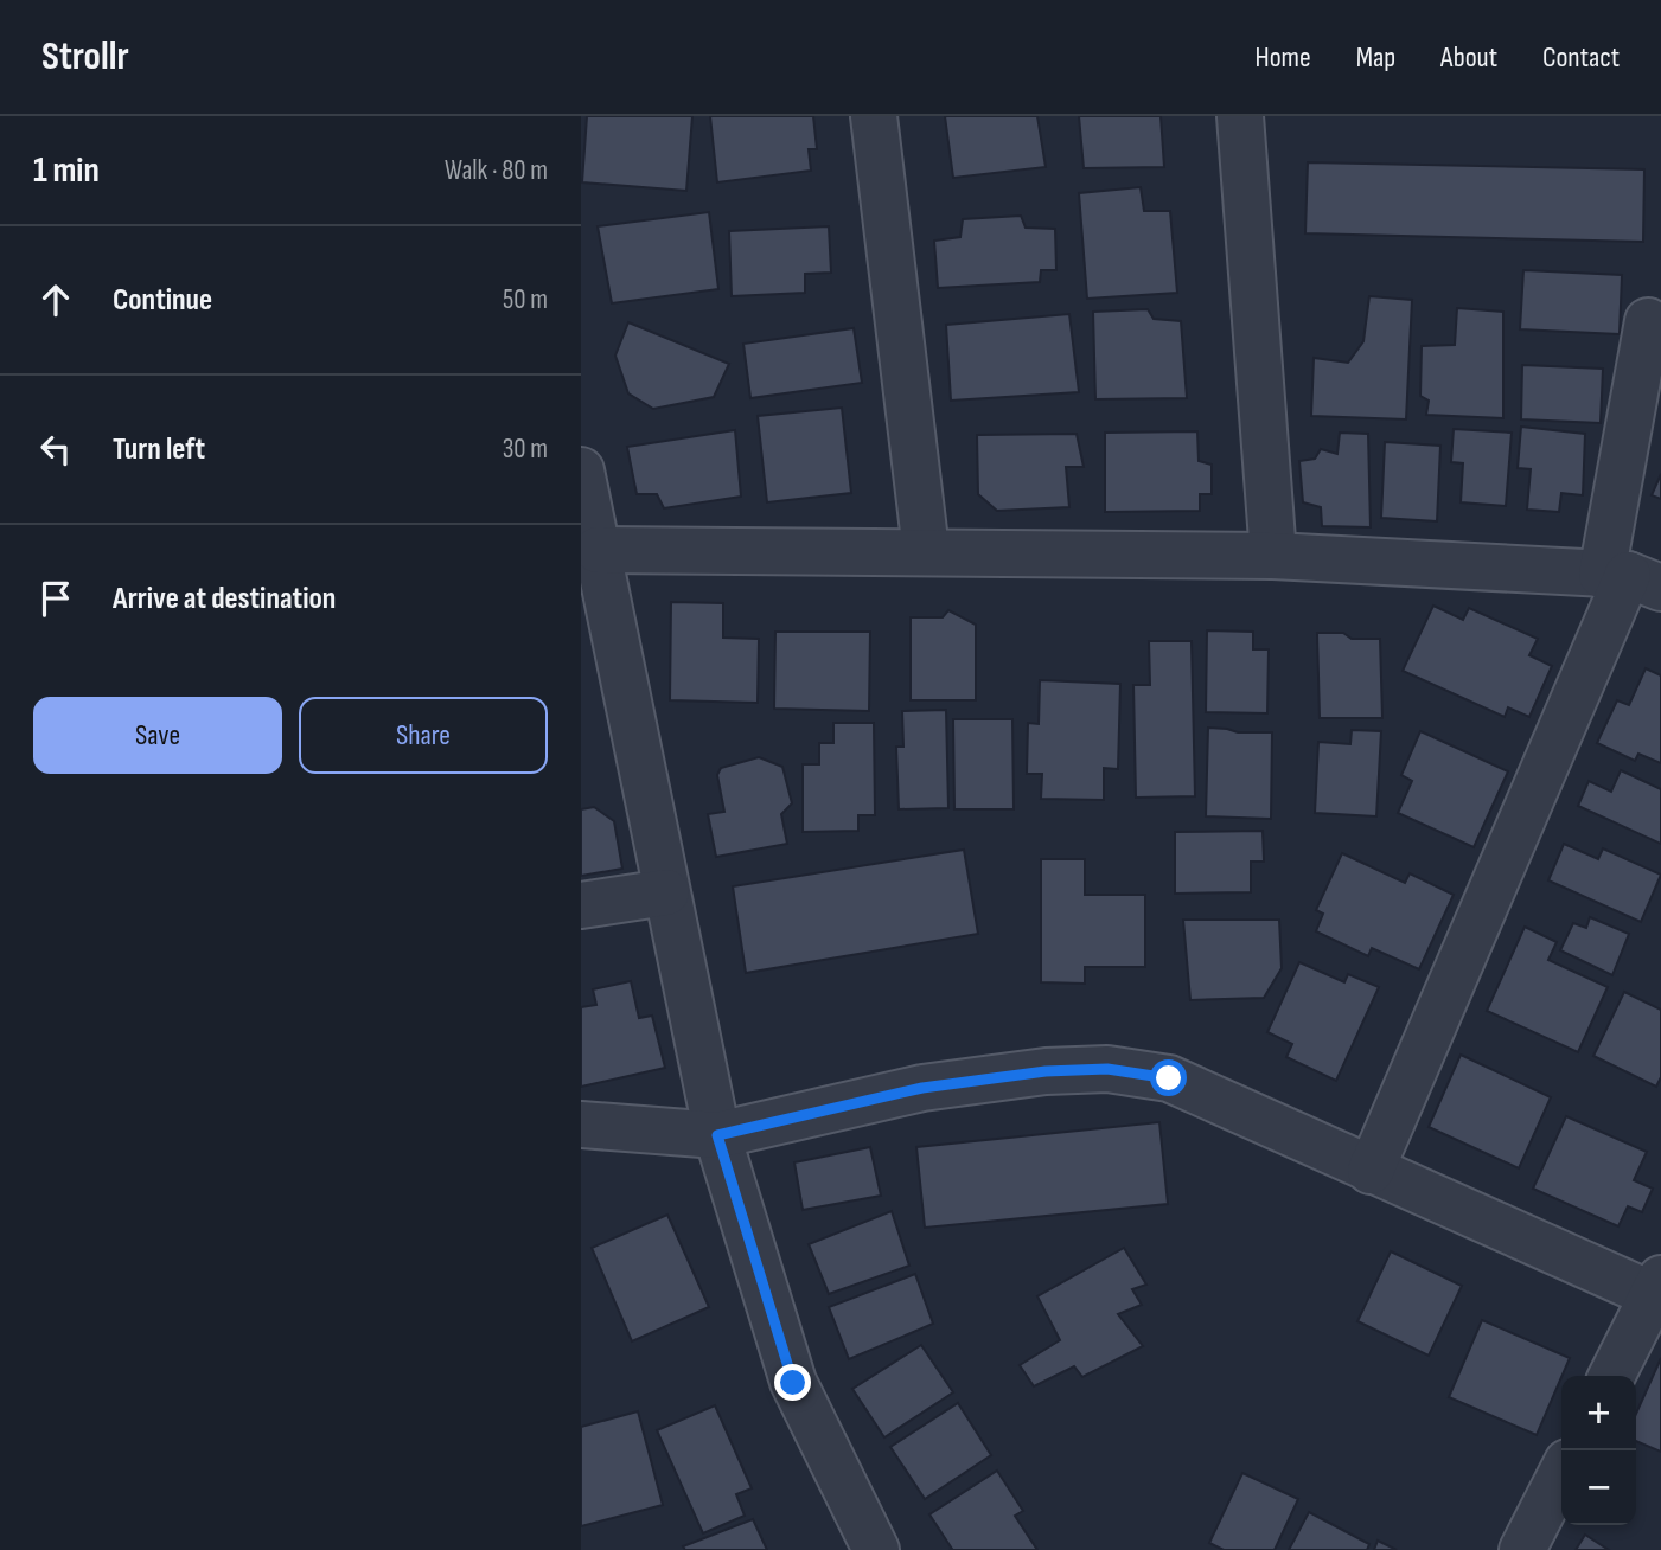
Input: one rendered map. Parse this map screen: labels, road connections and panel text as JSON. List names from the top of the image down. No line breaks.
{"page":{"header":"Strollr","nav":["Home","Map","About","Contact"],"heading":["1 min","Walk · 80 m"],"list":[["Continue","50 m"],["Turn left","30 m"],"Arrive at destination"],"buttons":["Save","Share"],"map_buttons":["+","−"]}}
